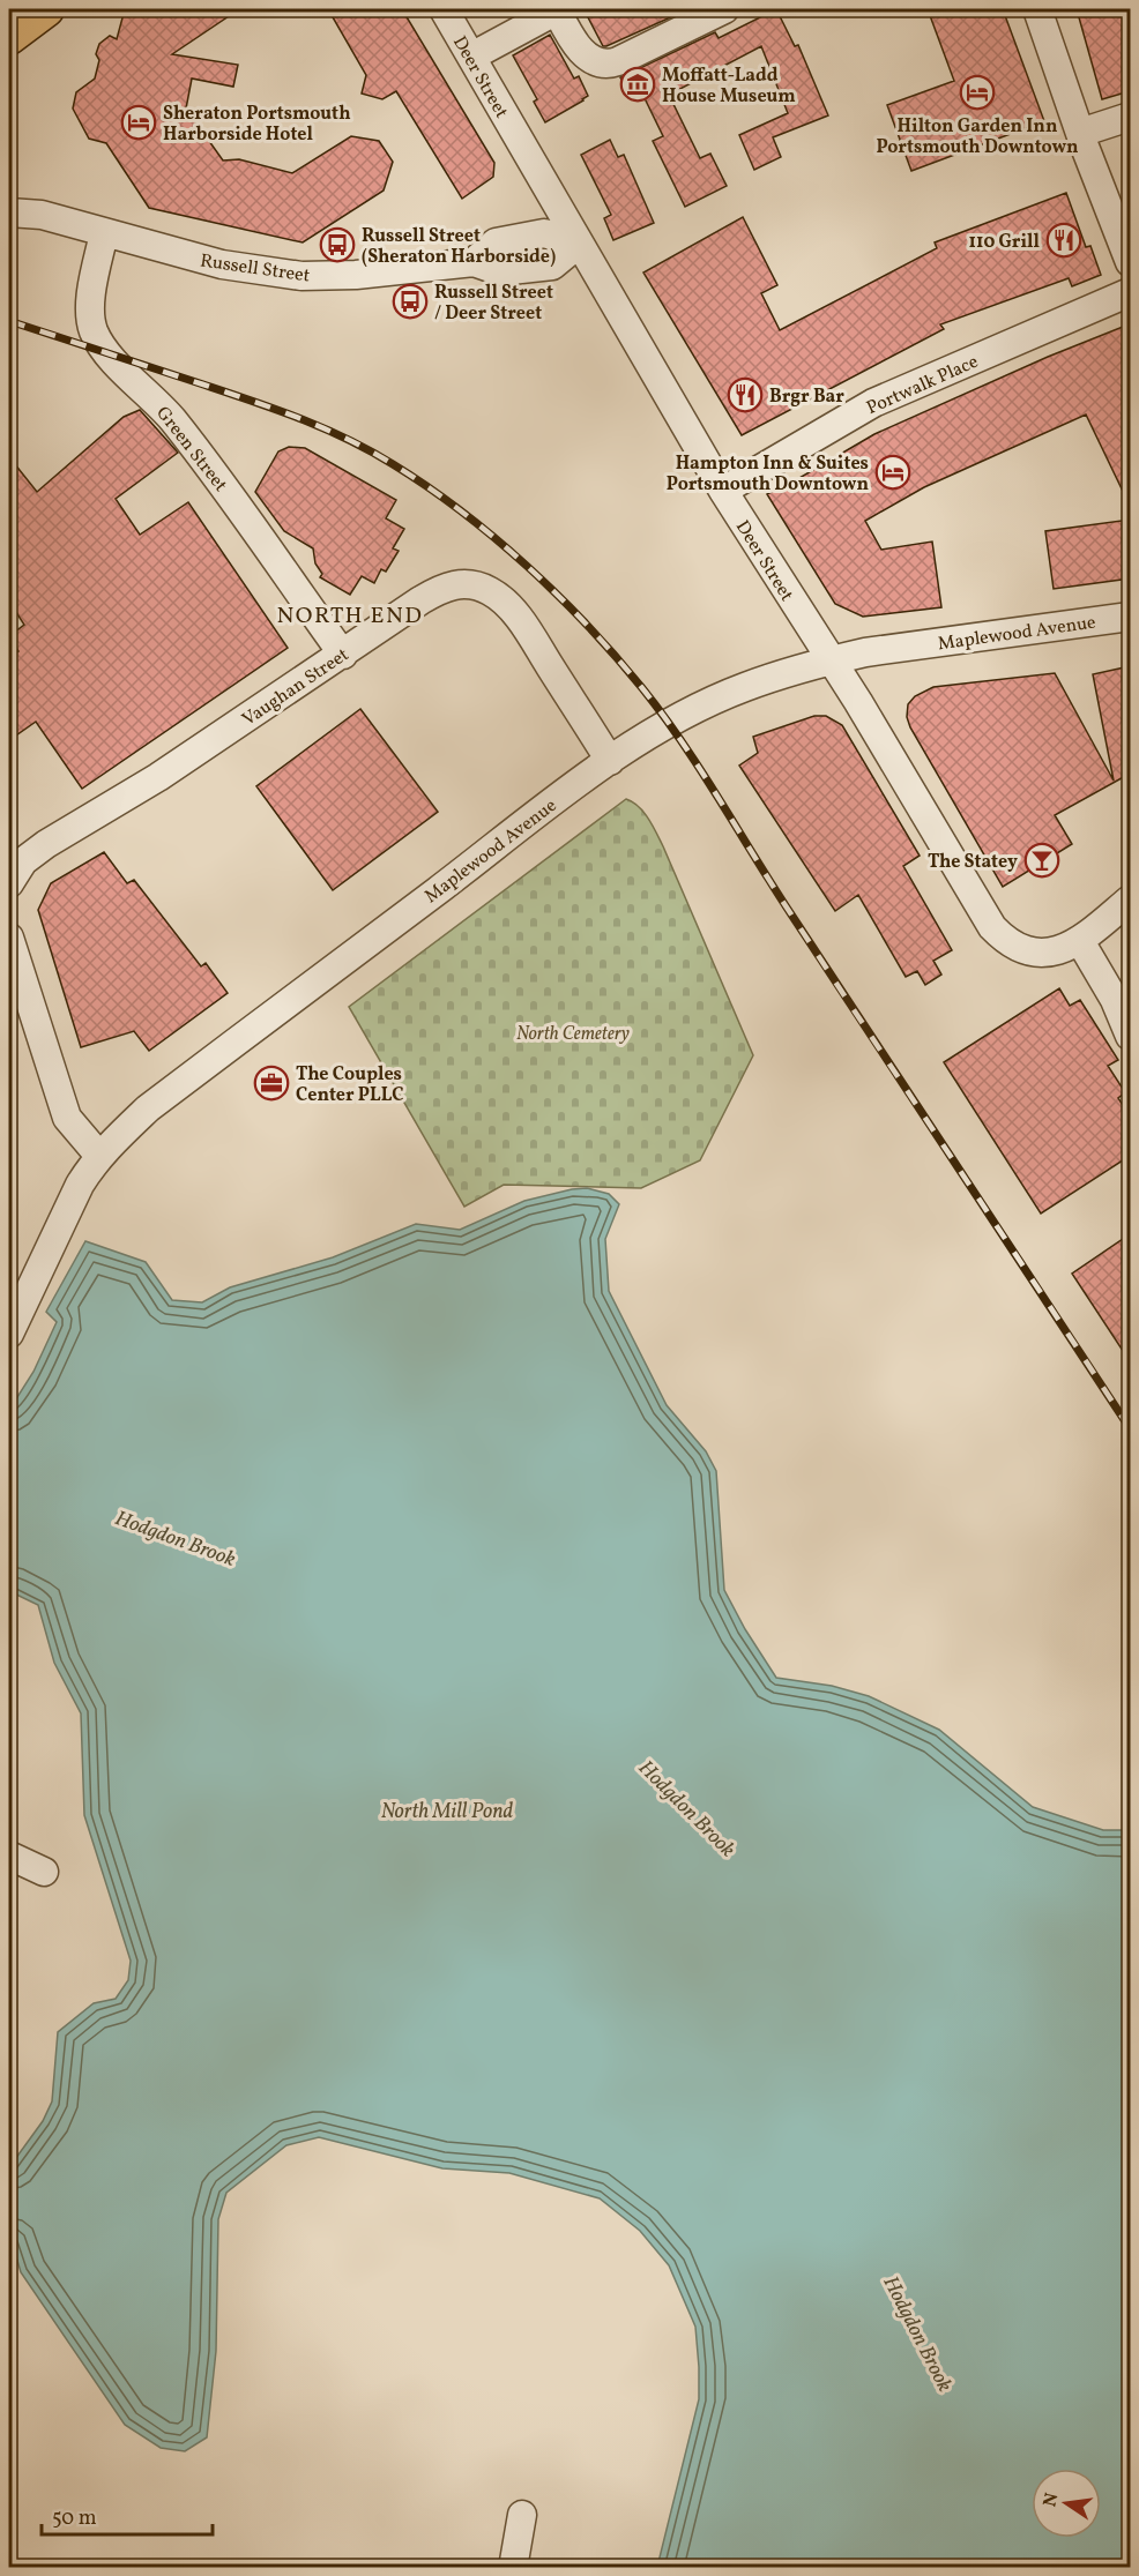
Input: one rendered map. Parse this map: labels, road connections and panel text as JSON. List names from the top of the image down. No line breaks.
{"streets":{"street":["Deer Street","Russell Street","Portwalk Place","Green Street","Maplewood Avenue","Vaughan Street"]},"crossings":[["Deer Street","Russell Street"],["Deer Street","Portwalk Place"],["Deer Street","Maplewood Avenue"],["Russell Street","Green Street"],["Green Street","Vaughan Street"],["Maplewood Avenue","Vaughan Street"]],"districts":["NORTH END"],"water":["Hodgdon Brook","North Mill Pond"],"parks":["North Cemetery"],"places":{"museum":["Moffatt-Ladd House Museum"],"hotel":["Hilton Garden Inn Portsmouth Downtown","Sheraton Portsmouth Harborside Hotel","Hampton Inn & Suites Portsmouth Downtown"],"restaurant":["110 Grill","Brgr Bar"],"bus stop":["Russell Street (Sheraton Harborside)","Russell Street / Deer Street"],"bar":["The Statey"],"office":["The Couples Center PLLC"]},"scale_bar":"50 m","north":"left"}
